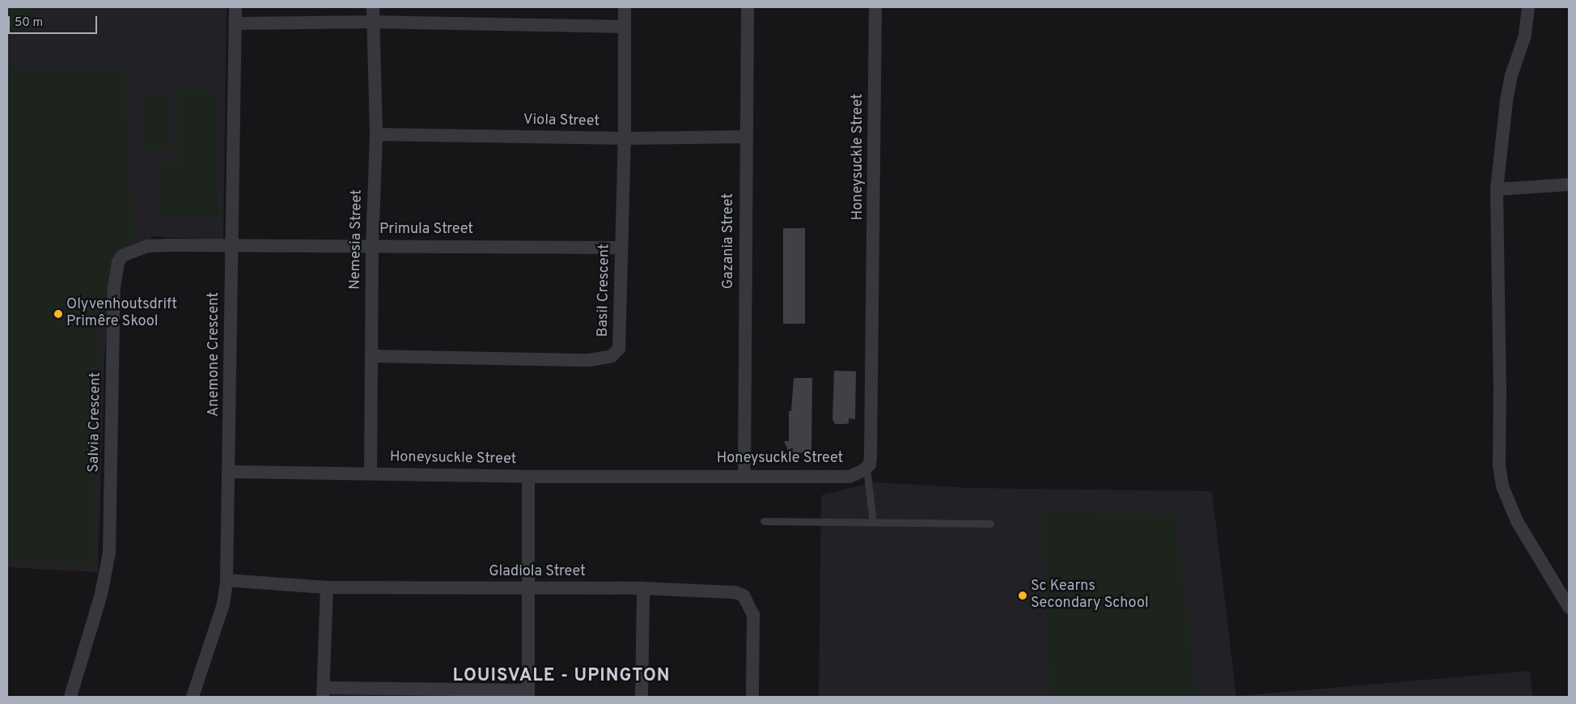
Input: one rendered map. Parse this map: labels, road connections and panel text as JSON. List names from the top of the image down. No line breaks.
{"streets":{"street":["Viola Street","Honeysuckle Street","Primula Street","Nemesia Street","Gazania Street","Basil Crescent","Anemone Crescent","Salvia Crescent","Gladiola Street"]},"crossings":[["Viola Street","Nemesia Street"],["Viola Street","Gazania Street"],["Viola Street","Basil Crescent"],["Honeysuckle Street","Nemesia Street"],["Honeysuckle Street","Gazania Street"],["Honeysuckle Street","Anemone Crescent"],["Primula Street","Nemesia Street"],["Primula Street","Basil Crescent"],["Primula Street","Anemone Crescent"],["Primula Street","Salvia Crescent"],["Nemesia Street","Basil Crescent"],["Anemone Crescent","Salvia Crescent"],["Anemone Crescent","Gladiola Street"]],"districts":["LOUISVALE - UPINGTON"],"places":["Olyvenhoutsdrift Primêre Skool","Sc Kearns Secondary School"],"scale_bar":"50 m"}
